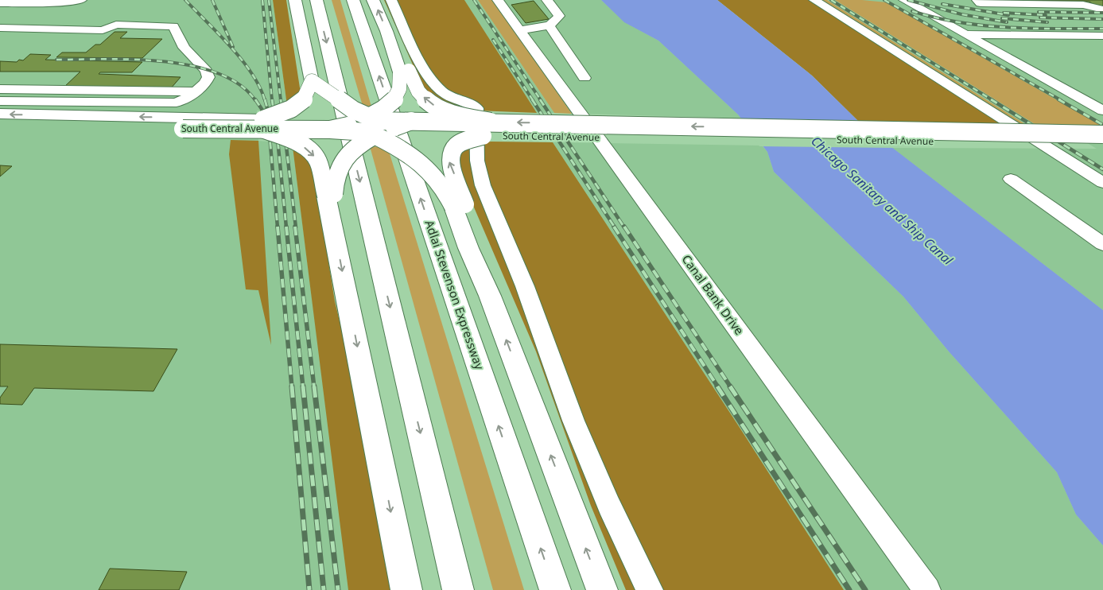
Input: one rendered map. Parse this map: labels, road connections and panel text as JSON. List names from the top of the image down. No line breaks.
{"streets":{"main road":["South Central Avenue","Adlai Stevenson Expressway"],"lane":["Canal Bank Drive"]},"water":["Chicago Sanitary and Ship Canal"]}
